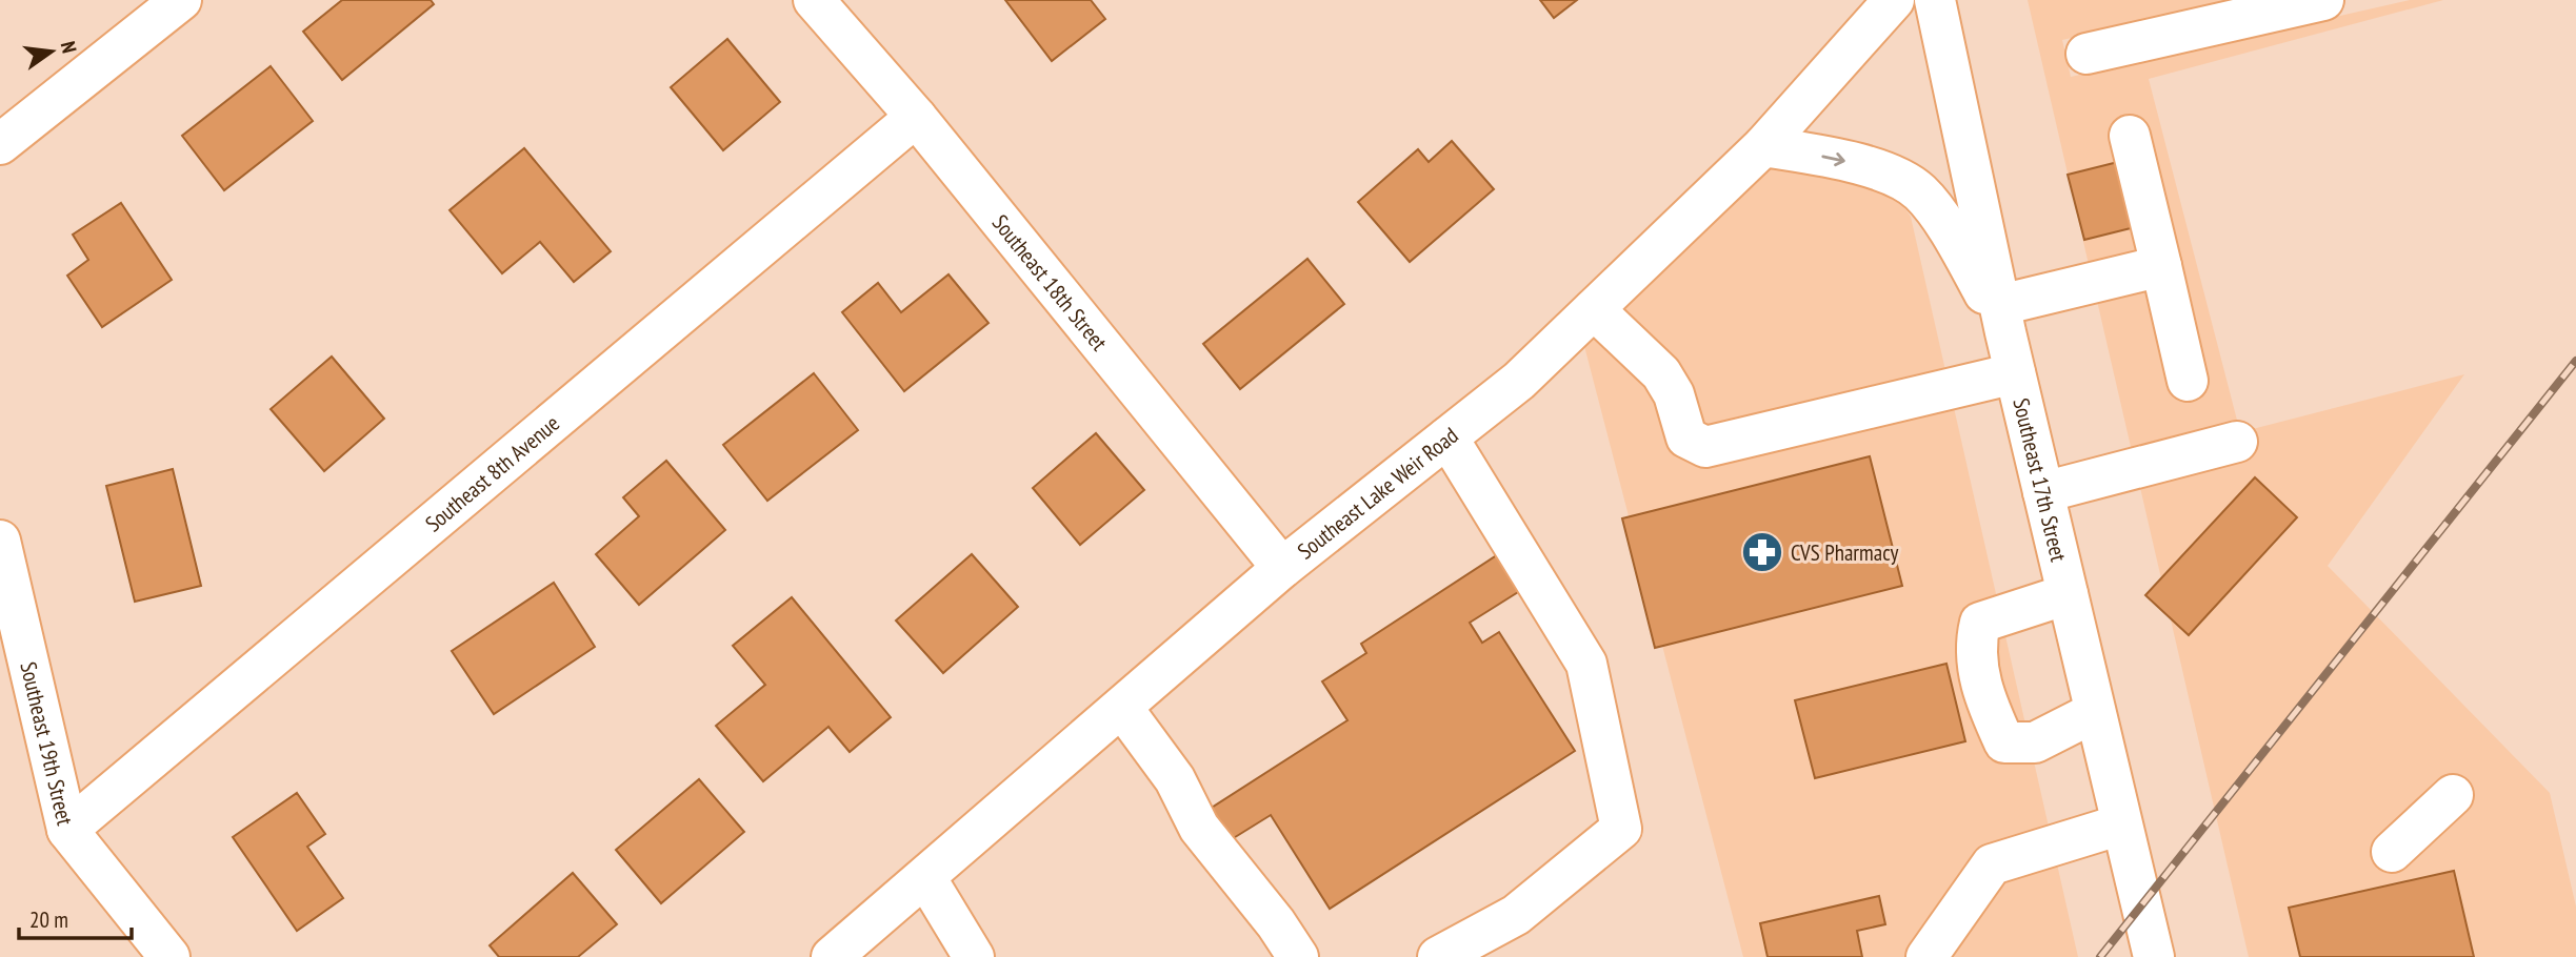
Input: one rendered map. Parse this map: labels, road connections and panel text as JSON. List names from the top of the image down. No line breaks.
{"streets":{"street":["Southeast 18th Street","Southeast 8th Avenue","Southeast 17th Street","Southeast Lake Weir Road","Southeast 19th Street"]},"crossings":[["Southeast 18th Street","Southeast 8th Avenue"],["Southeast 18th Street","Southeast Lake Weir Road"],["Southeast 8th Avenue","Southeast 19th Street"]],"places":{"pharmacy":["CVS Pharmacy"]},"scale_bar":"20 m","north":"right"}
